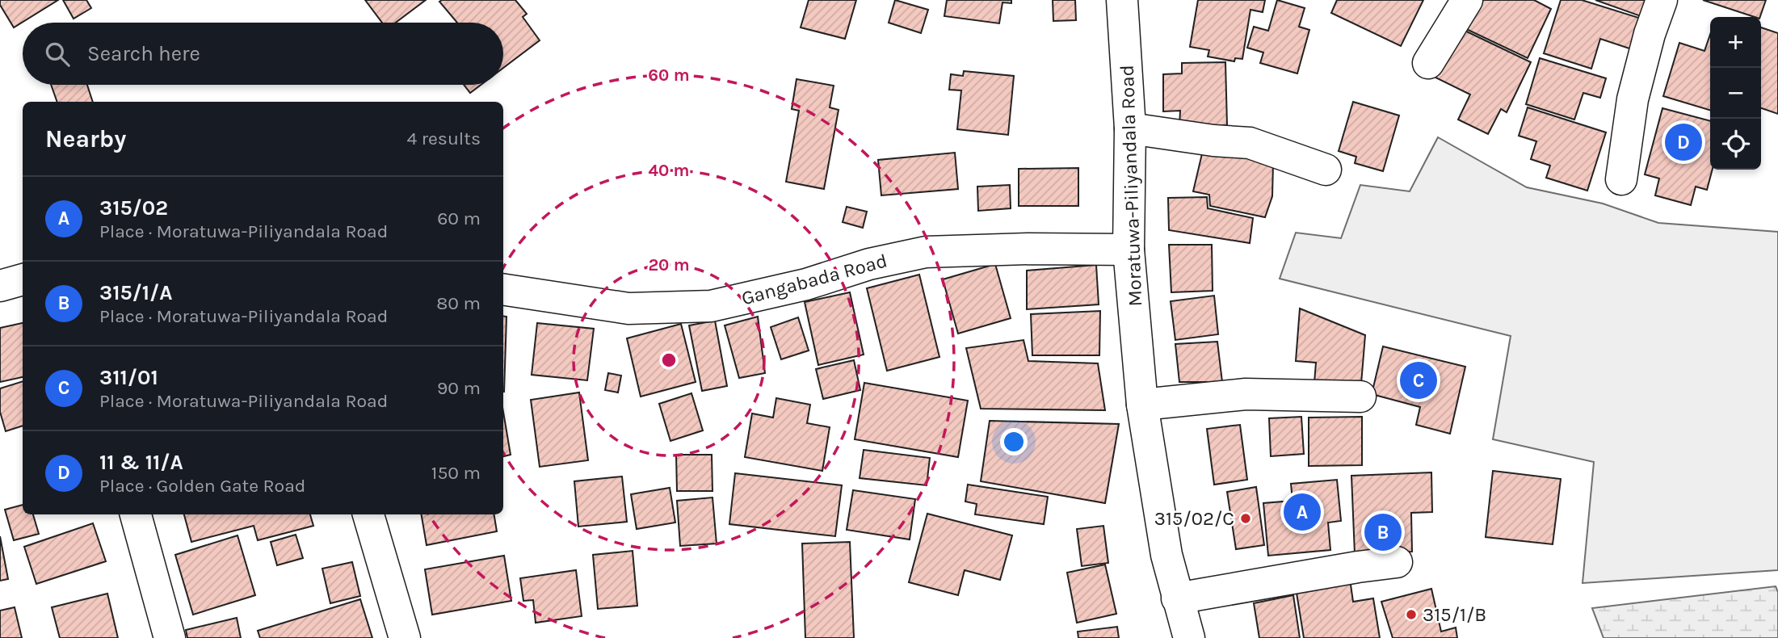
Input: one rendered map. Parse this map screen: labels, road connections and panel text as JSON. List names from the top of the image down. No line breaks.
{"streets":{"street":["Moratuwa-Piliyandala Road","Gangabada Road"]},"crossings":[["Moratuwa-Piliyandala Road","Gangabada Road"]],"places":["315/02/C","315/1/B"],"page":{"map_buttons":["+","−"],"search":"Search here","heading":["Nearby","4 results"],"pins":["D","C","A","B"],"list":[{"mark":"A","name":"315/02","note":"Place · Moratuwa-Piliyandala Road","value":"60 m"},{"mark":"B","name":"315/1/A","note":"Place · Moratuwa-Piliyandala Road","value":"80 m"},{"mark":"C","name":"311/01","note":"Place · Moratuwa-Piliyandala Road","value":"90 m"},{"mark":"D","name":"11 & 11/A","note":"Place · Golden Gate Road","value":"150 m"}]},"rings":["60 m","40 m","20 m"]}
